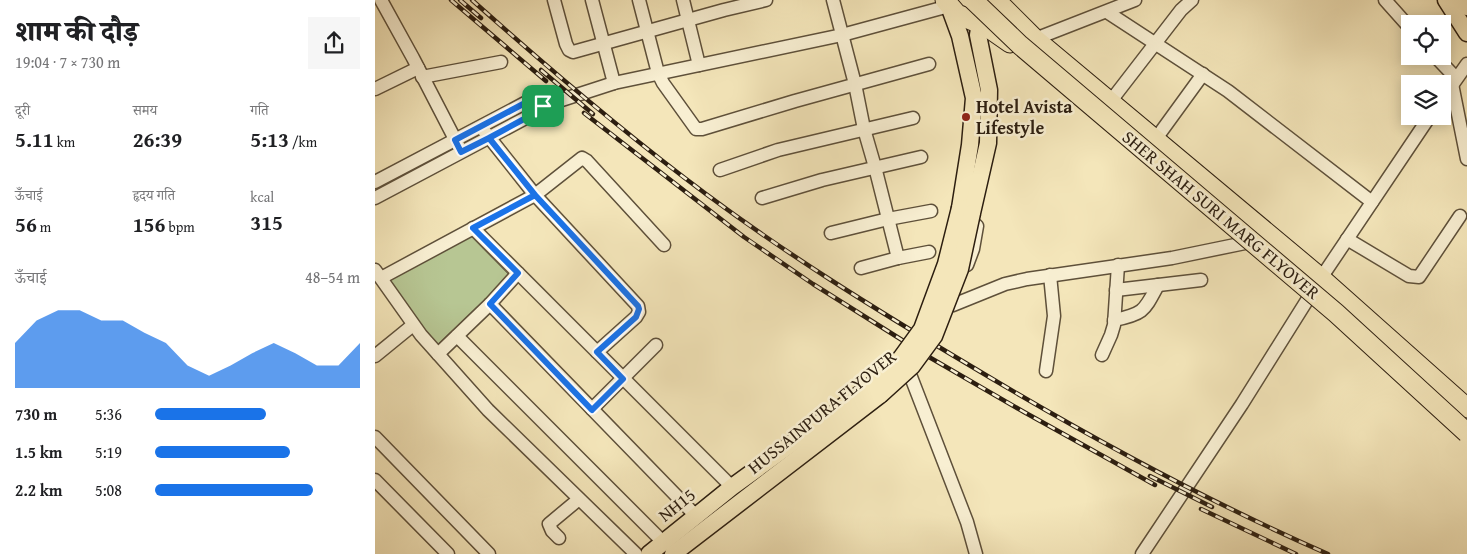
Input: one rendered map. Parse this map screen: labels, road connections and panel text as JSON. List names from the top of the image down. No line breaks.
{"streets":{"highway":["SHER SHAH SURI MARG FLYOVER"],"main road":["HUSSAINPURA FLYOVER","NH15"]},"crossings":[["HUSSAINPURA FLYOVER","NH15"]],"places":["Hotel Avista Lifestyle"],"page":{"heading":["शाम की दौड़","19:04 · 7 × 730 m"],"stats":[["दूरी","5.11 km"],["समय","26:39"],["गति","5:13 /km"],["ऊँचाई","56 m"],["हृदय गति","156 bpm"],["kcal","315"]],"chart":["ऊँचाई","48–54 m"],"list":[{"name":"730 m","note":"5:36"},{"name":"1.5 km","note":"5:19"},{"name":"2.2 km","note":"5:08"}]}}
